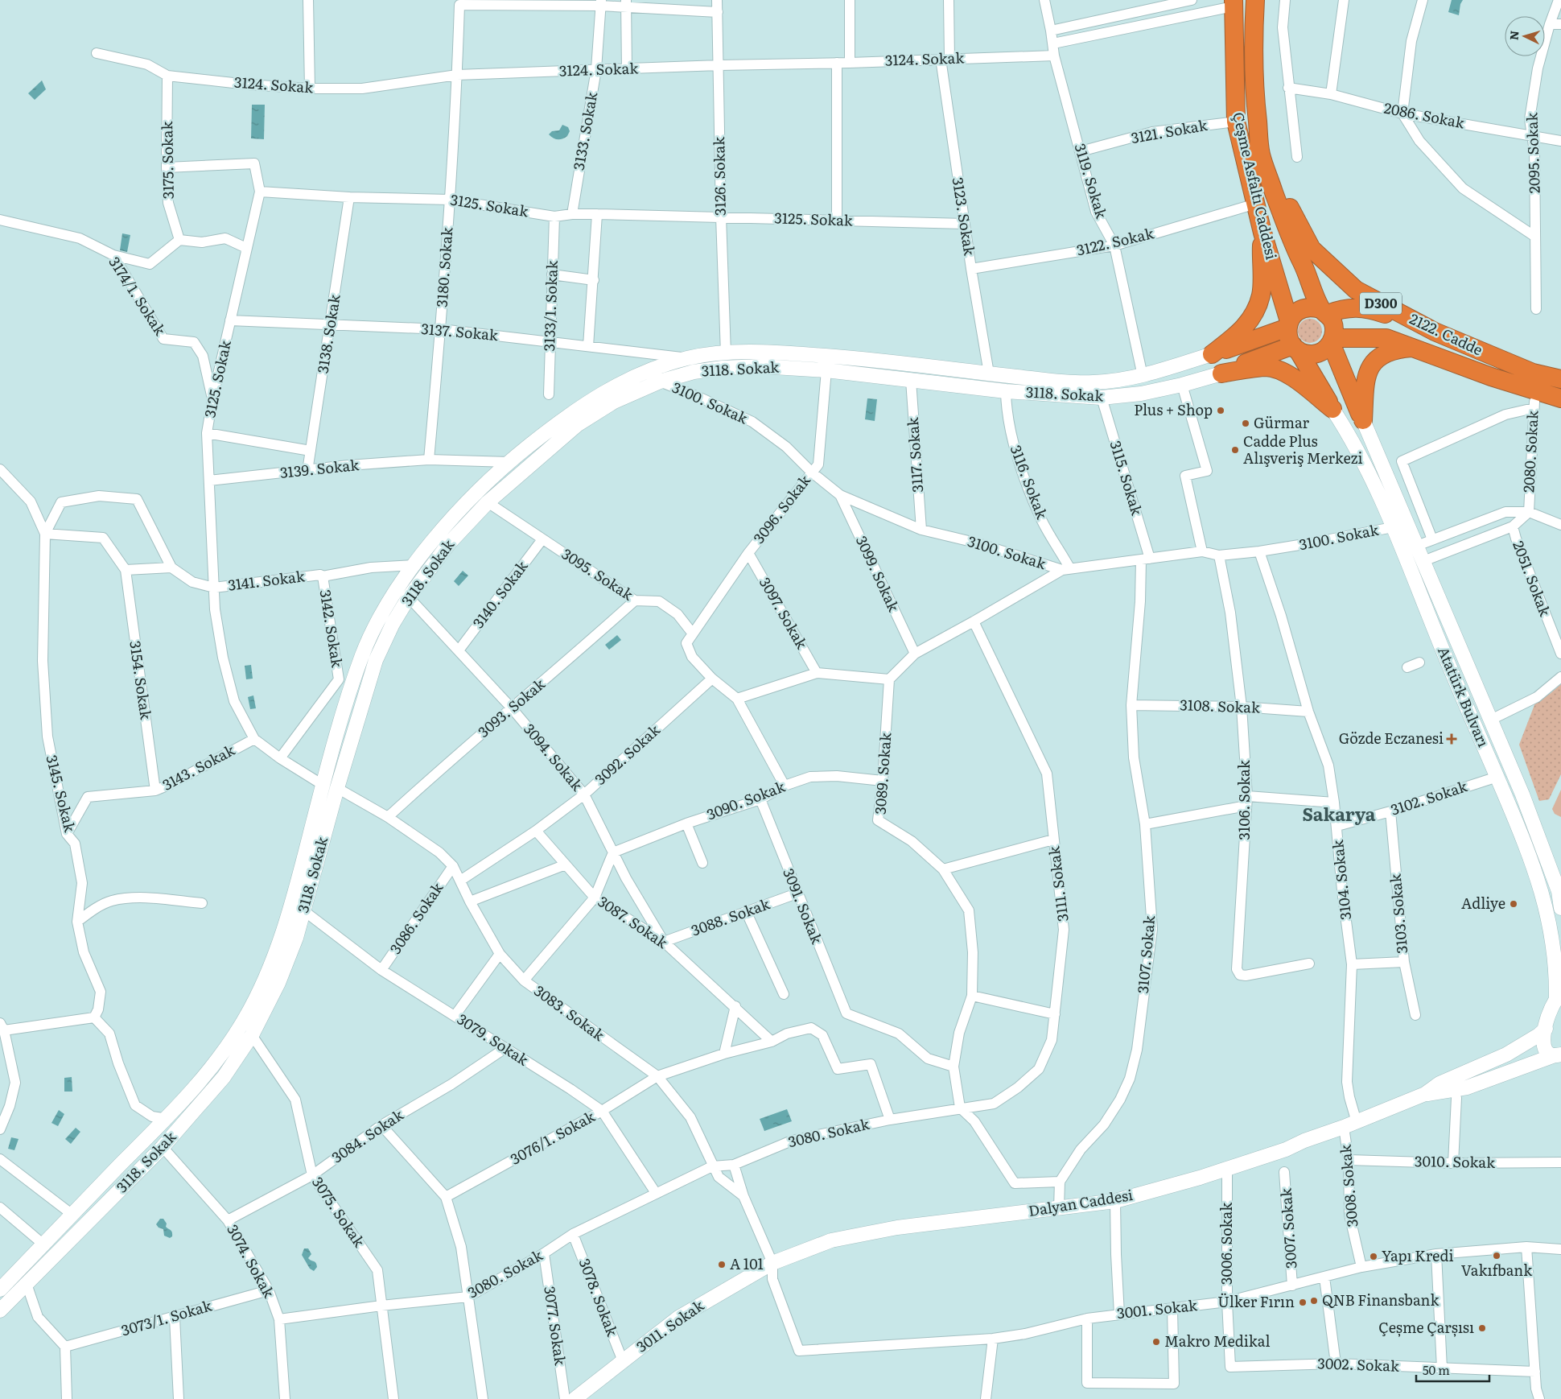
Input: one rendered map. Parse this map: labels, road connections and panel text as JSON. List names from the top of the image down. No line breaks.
{"streets":{"highway":["Çeşme Asfaltı Caddesi","D300","2122. Cadde"],"main road":["3118. Sokak","Atatürk Bulvarı","Dalyan Caddesi","3011. Sokak"],"street":["3124. Sokak","2086. Sokak","3133. Sokak","3121. Sokak","2095. Sokak","3175. Sokak","3126. Sokak","3119. Sokak","3125. Sokak","3123. Sokak","3122. Sokak","3180. Sokak","3174/1. Sokak","3133/1. Sokak","3137. Sokak","3138. Sokak","3100. Sokak","2080. Sokak","3117. Sokak","3139. Sokak","3115. Sokak","3116. Sokak","3096. Sokak","3099. Sokak","3095. Sokak","2051. Sokak","3141. Sokak","3140. Sokak","3097. Sokak","3142. Sokak","3154. Sokak","3108. Sokak","3093. Sokak","3092. Sokak","3094. Sokak","3143. Sokak","3089. Sokak","3145. Sokak","3102. Sokak","3106. Sokak","3090. Sokak","3104. Sokak","3111. Sokak","3091. Sokak","3103. Sokak","3088. Sokak","3086. Sokak","3087. Sokak","3107. Sokak","3083. Sokak","3079. Sokak","3080. Sokak","3084. Sokak","3076/1. Sokak","3010. Sokak","3008. Sokak","3075. Sokak","3007. Sokak","3006. Sokak","3074. Sokak","3078. Sokak","3001. Sokak","3073/1. Sokak","3077. Sokak","3002. Sokak"]},"crossings":[["3124. Sokak","3133. Sokak"],["3124. Sokak","3175. Sokak"],["3124. Sokak","3126. Sokak"],["3124. Sokak","3119. Sokak"],["3124. Sokak","3123. Sokak"],["3124. Sokak","3180. Sokak"],["2086. Sokak","2095. Sokak"],["3133. Sokak","3125. Sokak"],["3133. Sokak","3180. Sokak"],["3121. Sokak","3119. Sokak"],["3121. Sokak","Çeşme Asfaltı Caddesi"],["3126. Sokak","3125. Sokak"],["3126. Sokak","3118. Sokak"],["3119. Sokak","3122. Sokak"],["3119. Sokak","3118. Sokak"],["Çeşme Asfaltı Caddesi","3122. Sokak"],["Çeşme Asfaltı Caddesi","2122. Cadde"],["3125. Sokak","3123. Sokak"],["3125. Sokak","3180. Sokak"],["3125. Sokak","3174/1. Sokak"],["3125. Sokak","3133/1. Sokak"],["3125. Sokak","3137. Sokak"],["3125. Sokak","3138. Sokak"],["3125. Sokak","3139. Sokak"],["3125. Sokak","3141. Sokak"],["3125. Sokak","3143. Sokak"],["3123. Sokak","3122. Sokak"],["3123. Sokak","3118. Sokak"],["3180. Sokak","3137. Sokak"],["3180. Sokak","3139. Sokak"],["3133/1. Sokak","3137. Sokak"],["3137. Sokak","3138. Sokak"],["3137. Sokak","3118. Sokak"],["3138. Sokak","3139. Sokak"],["2122. Cadde","2080. Sokak"],["3118. Sokak","3100. Sokak"],["3118. Sokak","3117. Sokak"],["3118. Sokak","3139. Sokak"],["3118. Sokak","3115. Sokak"],["3118. Sokak","3116. Sokak"],["3118. Sokak","3096. Sokak"],["3118. Sokak","3095. Sokak"],["3118. Sokak","3141. Sokak"],["3118. Sokak","3094. Sokak"],["3118. Sokak","3083. Sokak"],["3118. Sokak","3079. Sokak"],["3118. Sokak","3075. Sokak"],["3118. Sokak","3074. Sokak"],["3100. Sokak","3117. Sokak"],["3100. Sokak","3115. Sokak"],["3100. Sokak","3116. Sokak"],["3100. Sokak","3096. Sokak"],["3100. Sokak","3099. Sokak"],["3100. Sokak","Atatürk Bulvarı"],["3100. Sokak","3106. Sokak"],["3100. Sokak","3104. Sokak"],["3115. Sokak","3108. Sokak"],["3115. Sokak","3107. Sokak"],["3096. Sokak","3095. Sokak"],["3096. Sokak","3097. Sokak"],["3095. Sokak","3140. Sokak"],["3095. Sokak","3093. Sokak"],["3141. Sokak","3142. Sokak"],["3140. Sokak","3094. Sokak"],["3154. Sokak","3143. Sokak"],["Atatürk Bulvarı","3102. Sokak"],["3108. Sokak","3106. Sokak"],["3108. Sokak","3104. Sokak"],["3108. Sokak","3107. Sokak"],["3093. Sokak","3094. Sokak"],["3093. Sokak","3083. Sokak"],["3092. Sokak","3094. Sokak"],["3092. Sokak","3087. Sokak"],["3092. Sokak","3083. Sokak"],["3094. Sokak","3090. Sokak"],["3094. Sokak","3088. Sokak"],["3094. Sokak","3087. Sokak"],["3143. Sokak","3145. Sokak"],["3089. Sokak","3090. Sokak"],["3089. Sokak","3111. Sokak"],["3089. Sokak","3091. Sokak"],["3089. Sokak","3080. Sokak"],["3102. Sokak","3104. Sokak"],["3102. Sokak","3103. Sokak"],["3090. Sokak","3091. Sokak"],["3104. Sokak","3008. Sokak"],["3104. Sokak","Dalyan Caddesi"],["3111. Sokak","3080. Sokak"],["3091. Sokak","3088. Sokak"],["3088. Sokak","3087. Sokak"],["3086. Sokak","3083. Sokak"],["3086. Sokak","3079. Sokak"],["3087. Sokak","3076/1. Sokak"],["3083. Sokak","3080. Sokak"],["3083. Sokak","3076/1. Sokak"],["3083. Sokak","Dalyan Caddesi"],["3083. Sokak","3001. Sokak"],["3083. Sokak","3011. Sokak"],["3079. Sokak","3080. Sokak"],["3079. Sokak","3084. Sokak"],["3079. Sokak","3076/1. Sokak"],["3080. Sokak","3076/1. Sokak"],["3080. Sokak","3075. Sokak"],["3080. Sokak","3074. Sokak"],["3080. Sokak","3078. Sokak"],["3080. Sokak","3077. Sokak"],["3084. Sokak","3075. Sokak"],["3084. Sokak","3074. Sokak"],["3010. Sokak","3008. Sokak"],["3008. Sokak","Dalyan Caddesi"],["3008. Sokak","3001. Sokak"],["Dalyan Caddesi","3006. Sokak"],["Dalyan Caddesi","3011. Sokak"],["3007. Sokak","3001. Sokak"],["3006. Sokak","3001. Sokak"],["3006. Sokak","3002. Sokak"],["3074. Sokak","3073/1. Sokak"],["3078. Sokak","3011. Sokak"]],"districts":["Sakarya"],"places":{"other":["Plus + Shop","Gürmar","Cadde Plus Alışveriş Merkezi","Adliye","Vakıfbank","Yapı Kredi","A 101","QNB Finansbank","Ülker Fırın","Çeșme Çarșısı","Makro Medikal"],"health":["Gözde Eczanesi"]},"scale_bar":"50 m","north":"left"}
